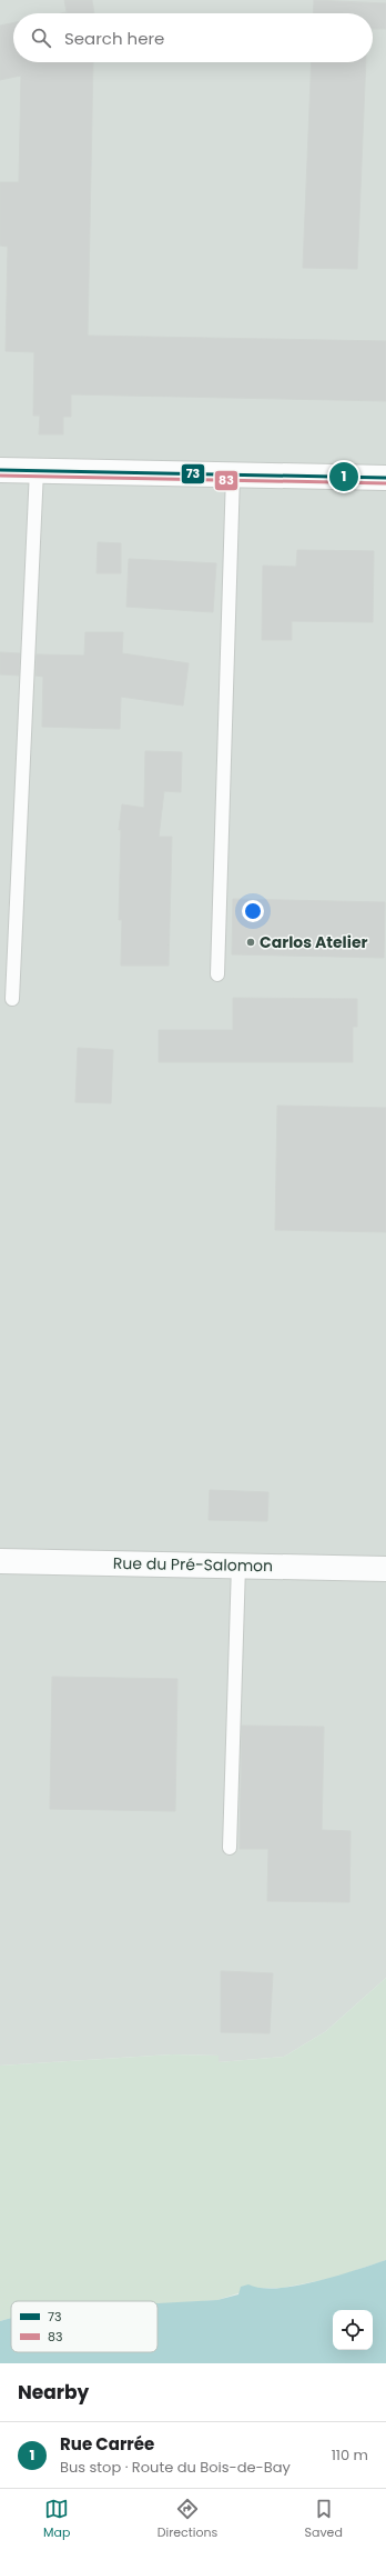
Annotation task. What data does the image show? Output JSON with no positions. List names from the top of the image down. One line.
{"streets":{"main road":["Rue du Pré-Salomon"]},"places":["Carlos Atelier"],"lines":["transit line 73","transit line 83"],"legend":["73","83"],"page":{"search":"Search here","pins":"1","heading":"Nearby","list":[{"mark":"1","name":"Rue Carrée","note":"Bus stop · Route du Bois-de-Bay","value":"110 m"}],"nav":["Map","Directions","Saved"]}}
